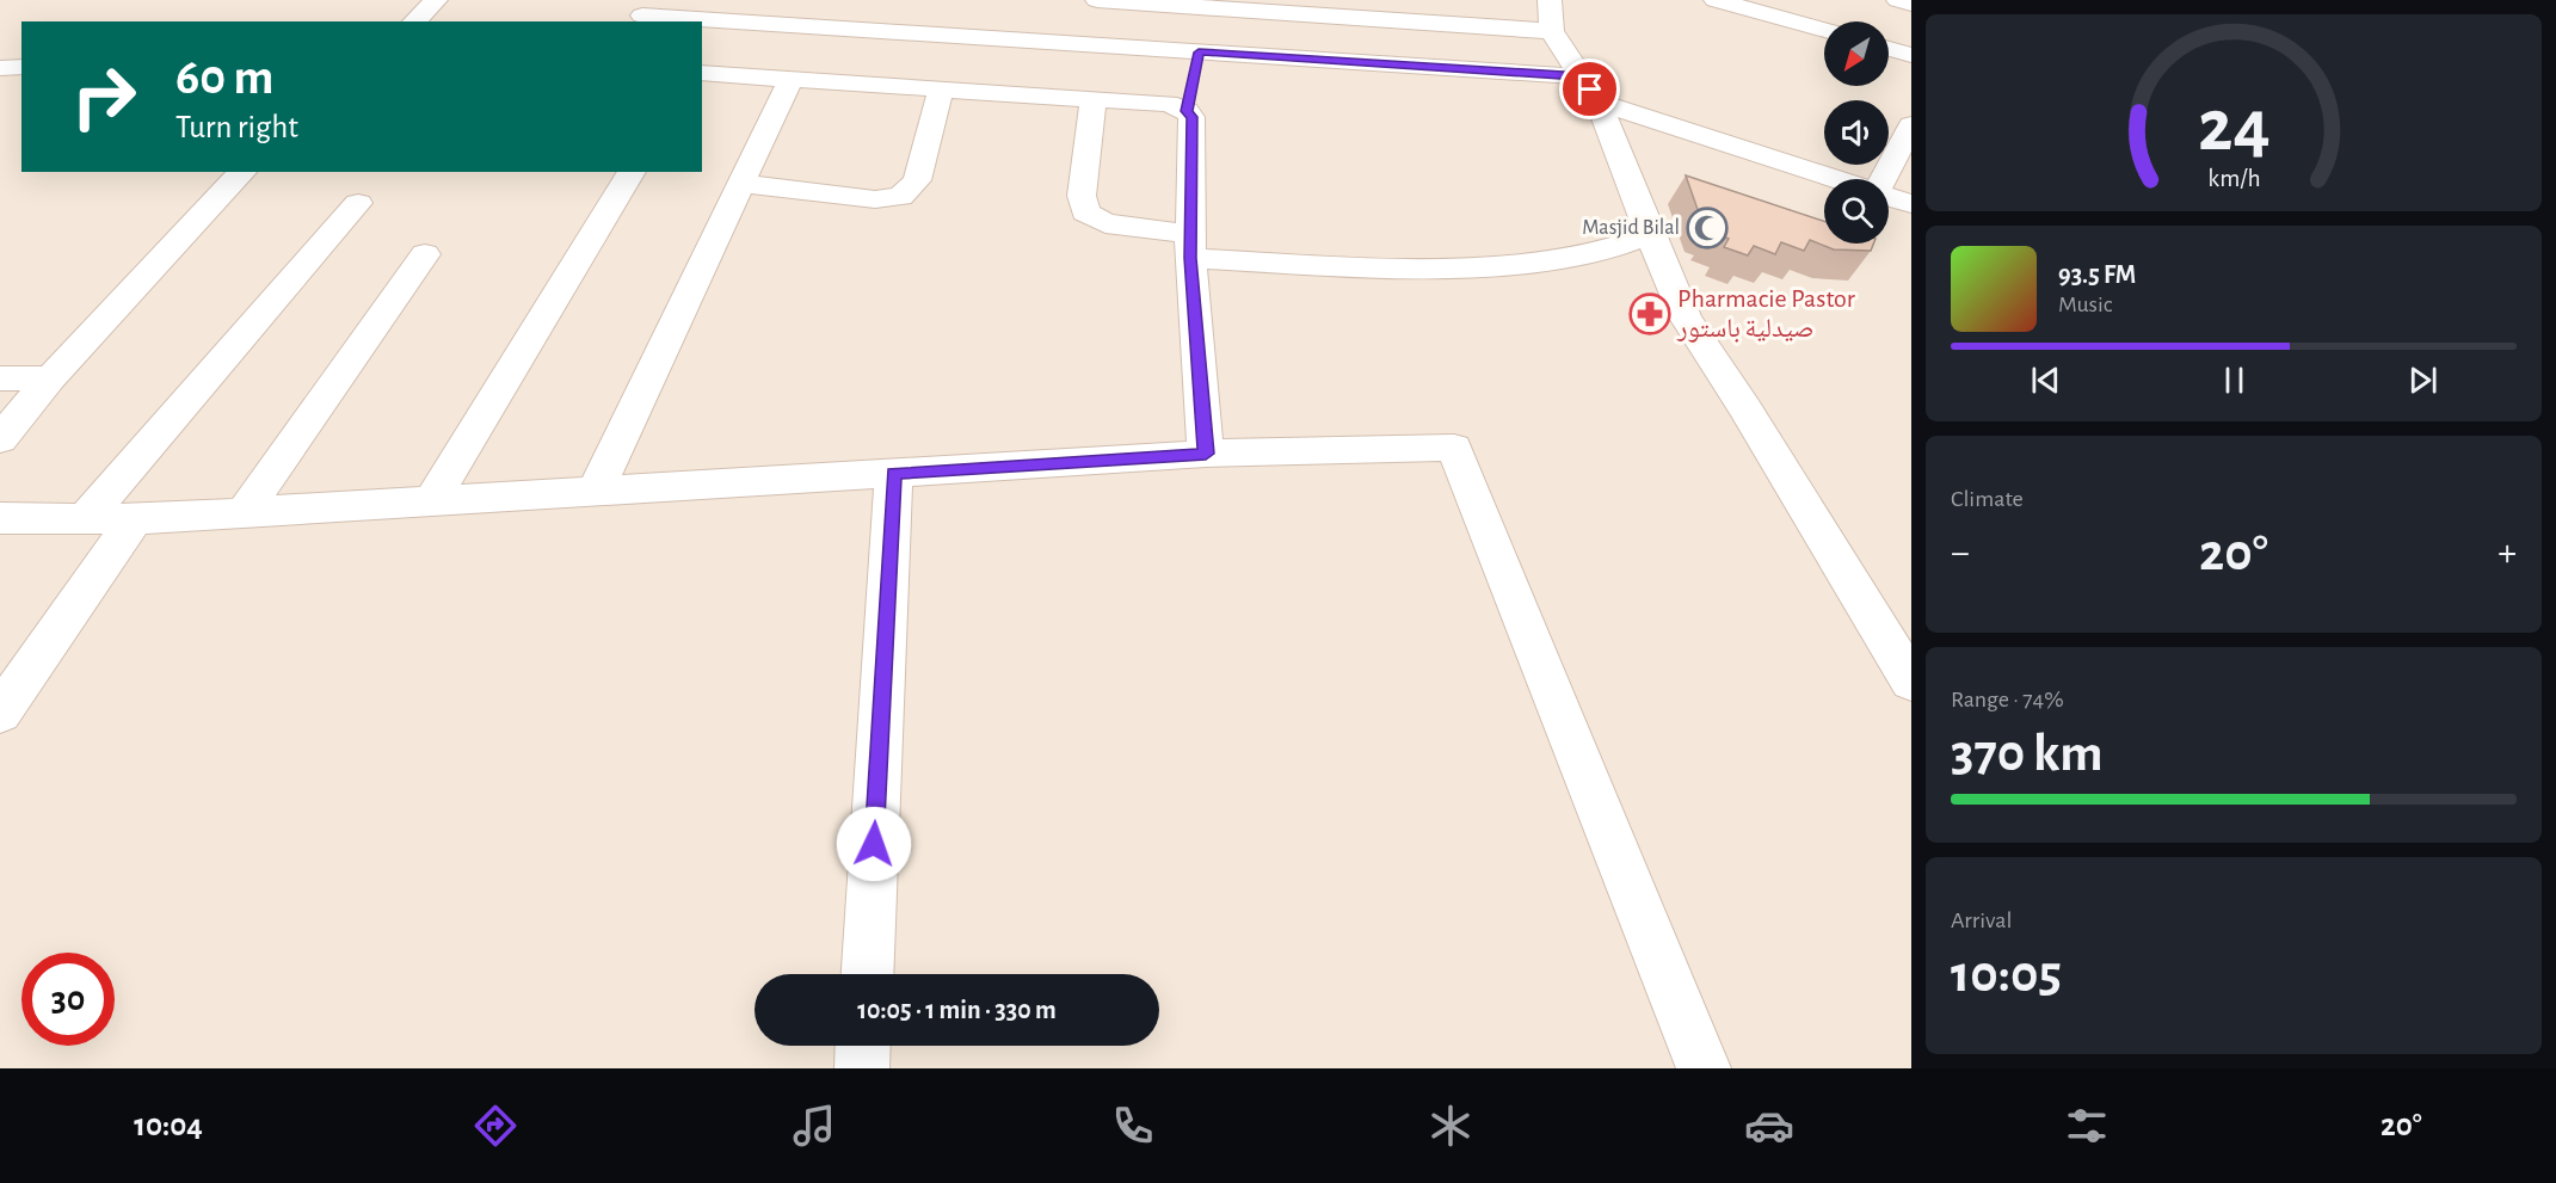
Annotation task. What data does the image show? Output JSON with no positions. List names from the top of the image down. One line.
{"places":{"mosque":["Masjid Bilal"],"pharmacy":["Pharmacie Pastor صيدلية باستور"]},"north":"bottom left","page":{"turn":["60 m","Turn right"],"song":["93.5 FM","Music"],"tile":["Climate",["Range · 74%","370 km"],["Arrival","10:05"]],"heat":["−","20°","+"],"limit":"30","trip":"10:05 · 1 min · 330 m","tabs":["10:04","20°"],"gauge":["24","km/h"]}}
